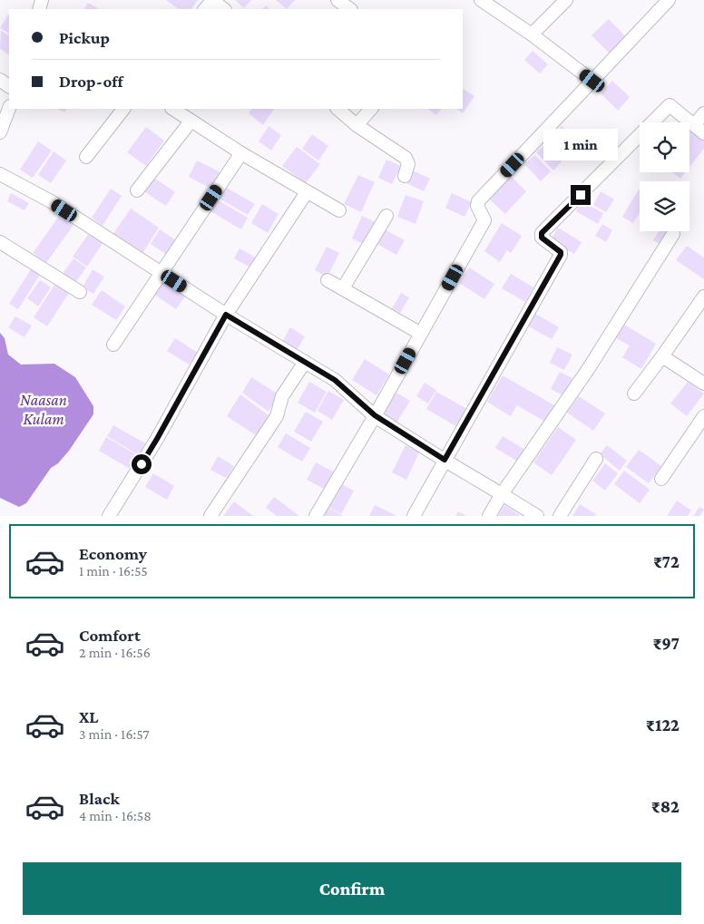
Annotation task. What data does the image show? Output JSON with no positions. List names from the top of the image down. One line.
{"water":["Naasan Kulam"],"page":{"banner":["Pickup","Drop-off"],"bubble":"1 min","list":[{"name":"Economy","note":"1 min · 16:55","value":"₹72"},{"name":"Comfort","note":"2 min · 16:56","value":"₹97"},{"name":"XL","note":"3 min · 16:57","value":"₹122"},{"name":"Black","note":"4 min · 16:58","value":"₹82"}],"buttons":"Confirm"}}
